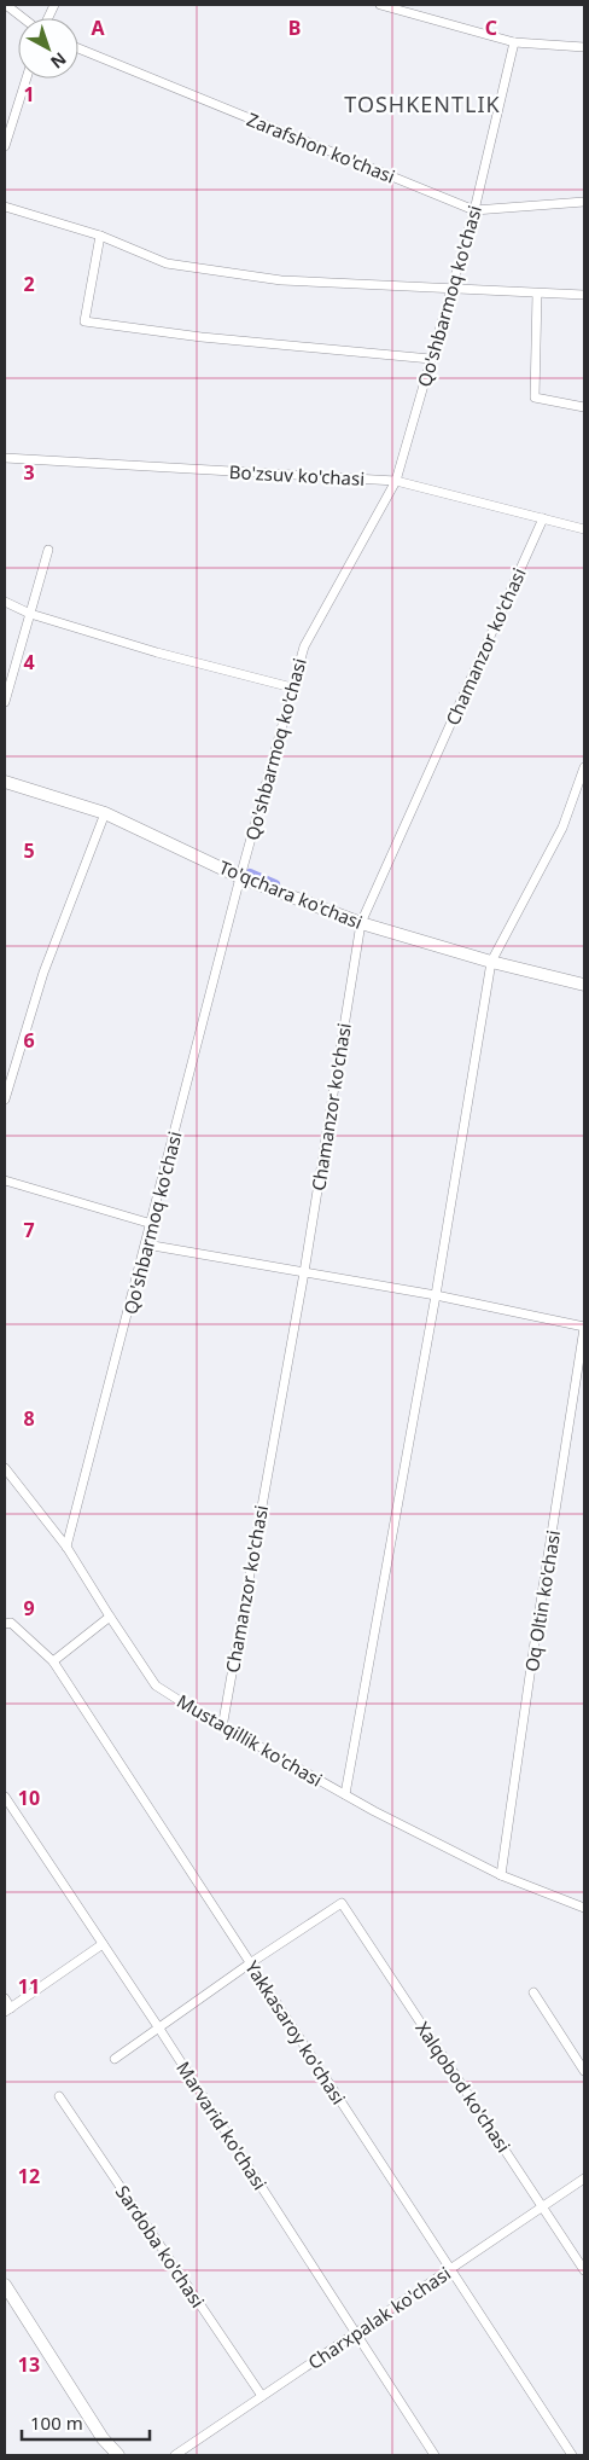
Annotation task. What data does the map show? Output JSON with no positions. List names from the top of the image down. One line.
{"streets":{"street":["Zarafshon ko'chasi","Qo'shbarmoq ko'chasi","Bo'zsuv ko'chasi","Chamanzor ko'chasi","To'qchara ko'chasi","Oq Oltin ko'chasi","Mustaqillik ko'chasi","Yakkasaroy ko'chasi","Xalqobod ko'chasi","Marvarid ko'chasi","Sardoba ko'chasi","Charxpalak ko'chasi"]},"crossings":[["Zarafshon ko'chasi","Qo'shbarmoq ko'chasi"],["Qo'shbarmoq ko'chasi","Bo'zsuv ko'chasi"],["Qo'shbarmoq ko'chasi","To'qchara ko'chasi"],["Qo'shbarmoq ko'chasi","Mustaqillik ko'chasi"],["Bo'zsuv ko'chasi","Chamanzor ko'chasi"],["Chamanzor ko'chasi","To'qchara ko'chasi"],["Chamanzor ko'chasi","Mustaqillik ko'chasi"],["Oq Oltin ko'chasi","Mustaqillik ko'chasi"],["Yakkasaroy ko'chasi","Xalqobod ko'chasi"],["Yakkasaroy ko'chasi","Charxpalak ko'chasi"],["Xalqobod ko'chasi","Charxpalak ko'chasi"],["Marvarid ko'chasi","Charxpalak ko'chasi"],["Sardoba ko'chasi","Charxpalak ko'chasi"]],"districts":["TOSHKENTLIK"],"scale_bar":"100 m","north":"bottom right","grid":{"columns":["A","B","C"],"rows":["1","2","3","4","5","6","7","8","9","10","11","12","13"]}}
